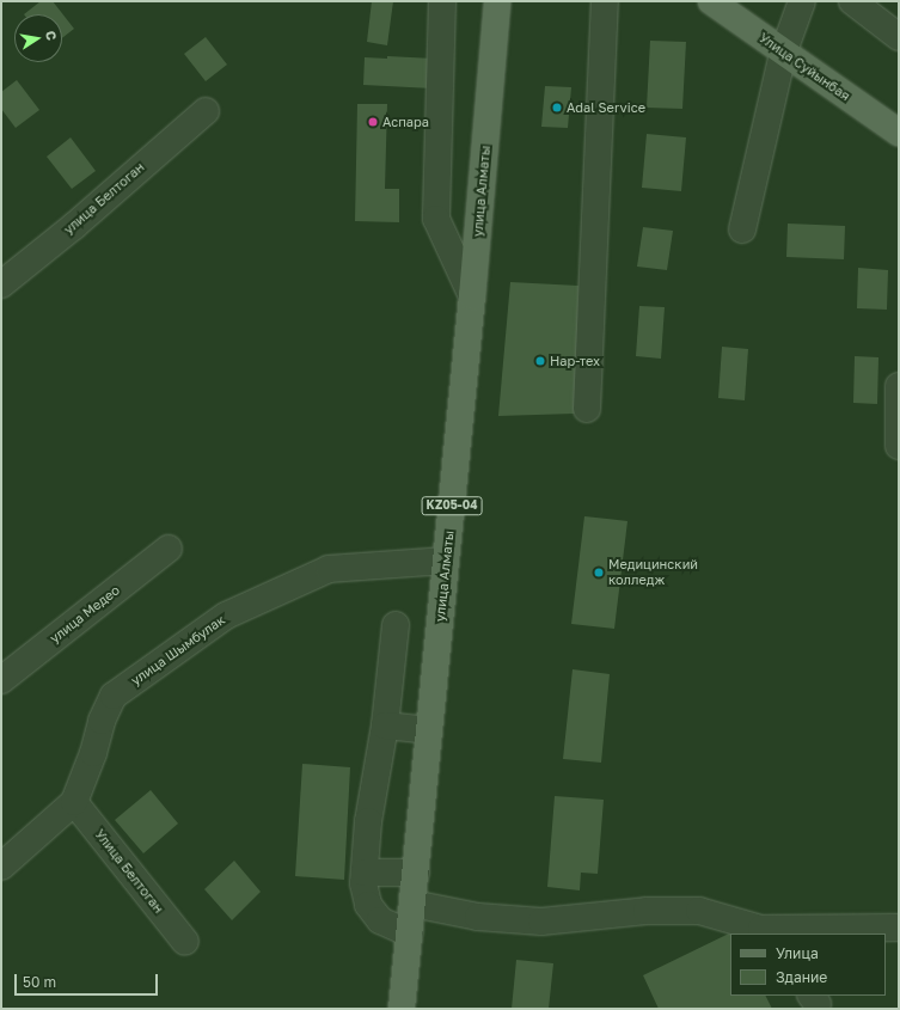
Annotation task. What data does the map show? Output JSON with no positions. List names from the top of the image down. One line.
{"streets":{"main road":["Улица Суйынбая","улица Алматы","KZ05-04"],"street":["улица Белтоган","улица Медео","улица Шымбулак","Улица Белтоган"]},"crossings":[["улица Алматы","улица Шымбулак"],["улица Шымбулак","Улица Белтоган"]],"places":["Adal Service","Аспара","Нар-тех","Медицинский колледж"],"legend":["Улица","Здание"],"scale_bar":"50 m","north":"right"}
